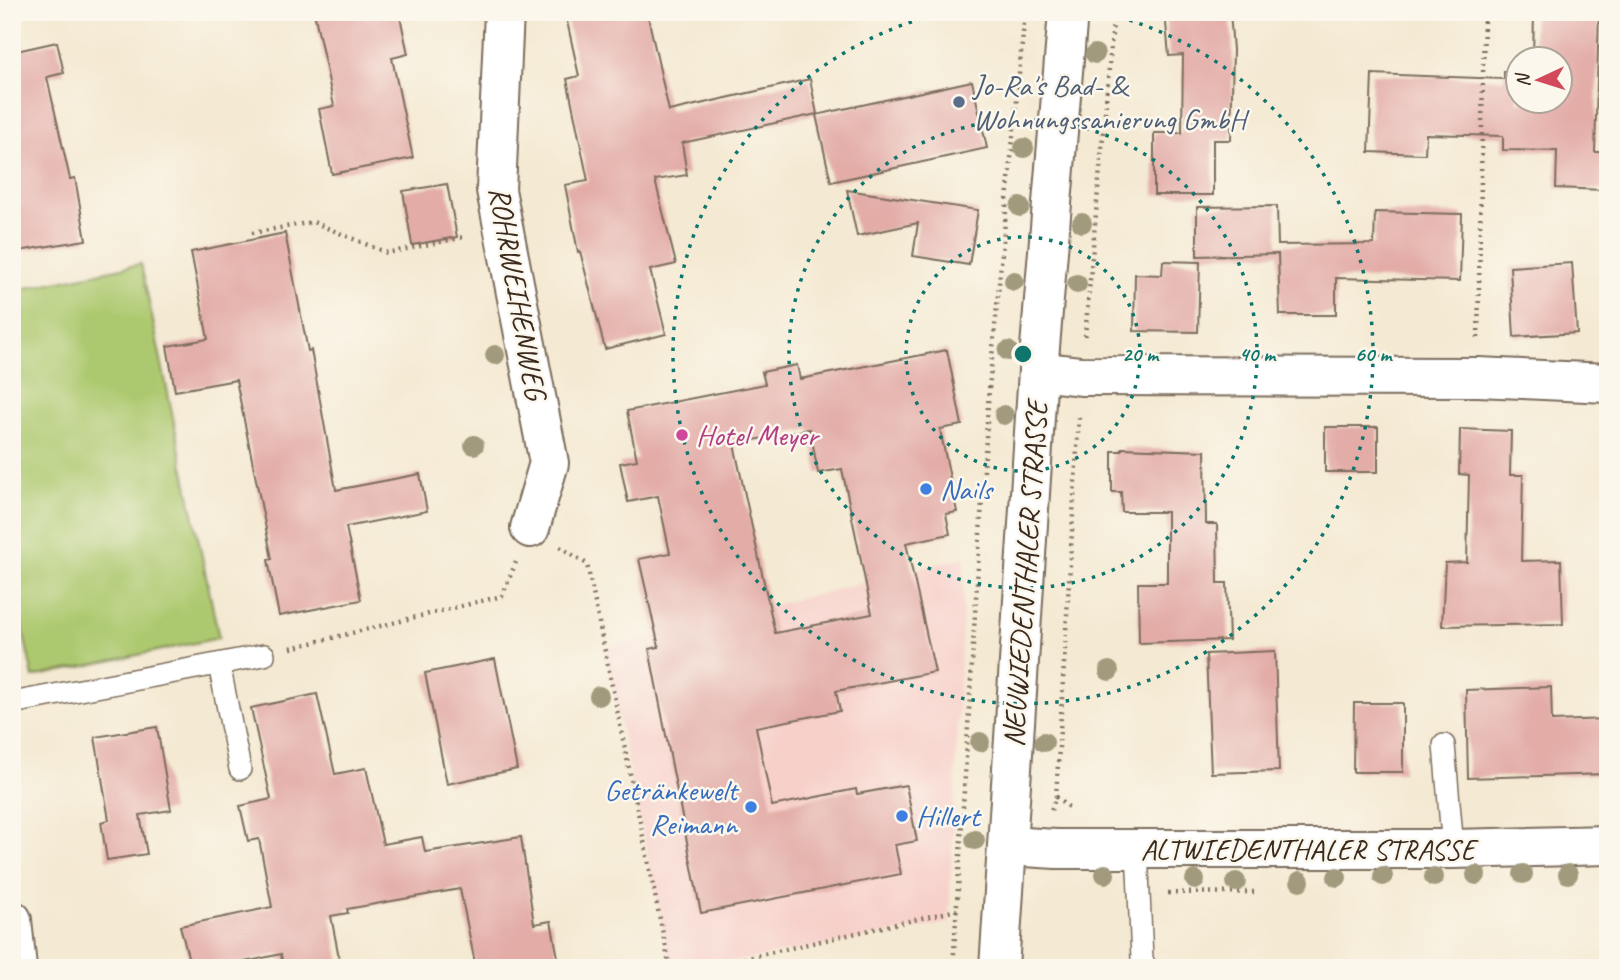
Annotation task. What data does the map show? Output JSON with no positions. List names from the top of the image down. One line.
{"streets":{"street":["ROHRWEIHENWEG","NEUWIEDENTHALER STRASSE","ALTWIEDENTHALER STRASSE"]},"crossings":[["NEUWIEDENTHALER STRASSE","ALTWIEDENTHALER STRASSE"]],"places":["Jo-Ra's Bad- & Wohnungssanierung GmbH","Hotel Meyer","Nails","Getränkewelt Reimann","Hillert"],"north":"left","rings":["20 m","40 m","60 m"]}
